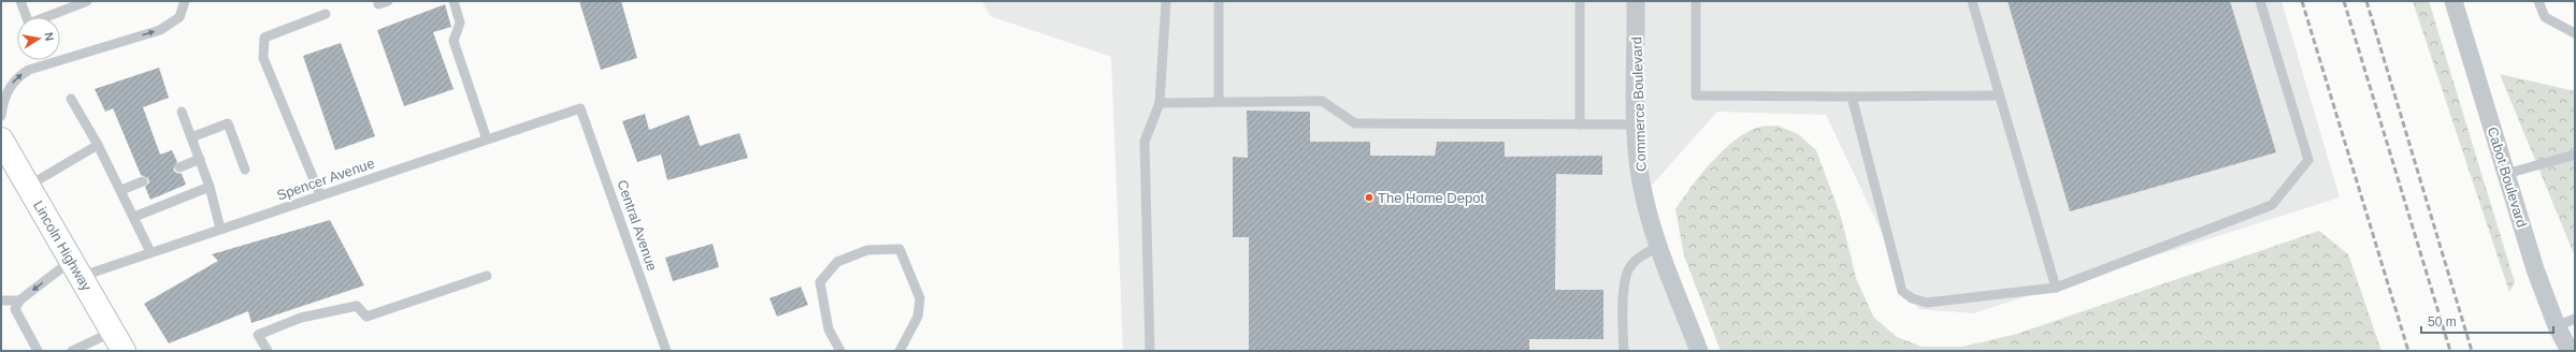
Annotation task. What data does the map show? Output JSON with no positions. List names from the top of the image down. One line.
{"streets":{"main road":["Lincoln Highway"],"street":["Commerce Boulevard","Cabot Boulevard"],"lane":["Spencer Avenue","Central Avenue"]},"crossings":[["Spencer Avenue","Central Avenue"],["Spencer Avenue","Lincoln Highway"]],"places":["The Home Depot"],"scale_bar":"50 m","north":"right"}
